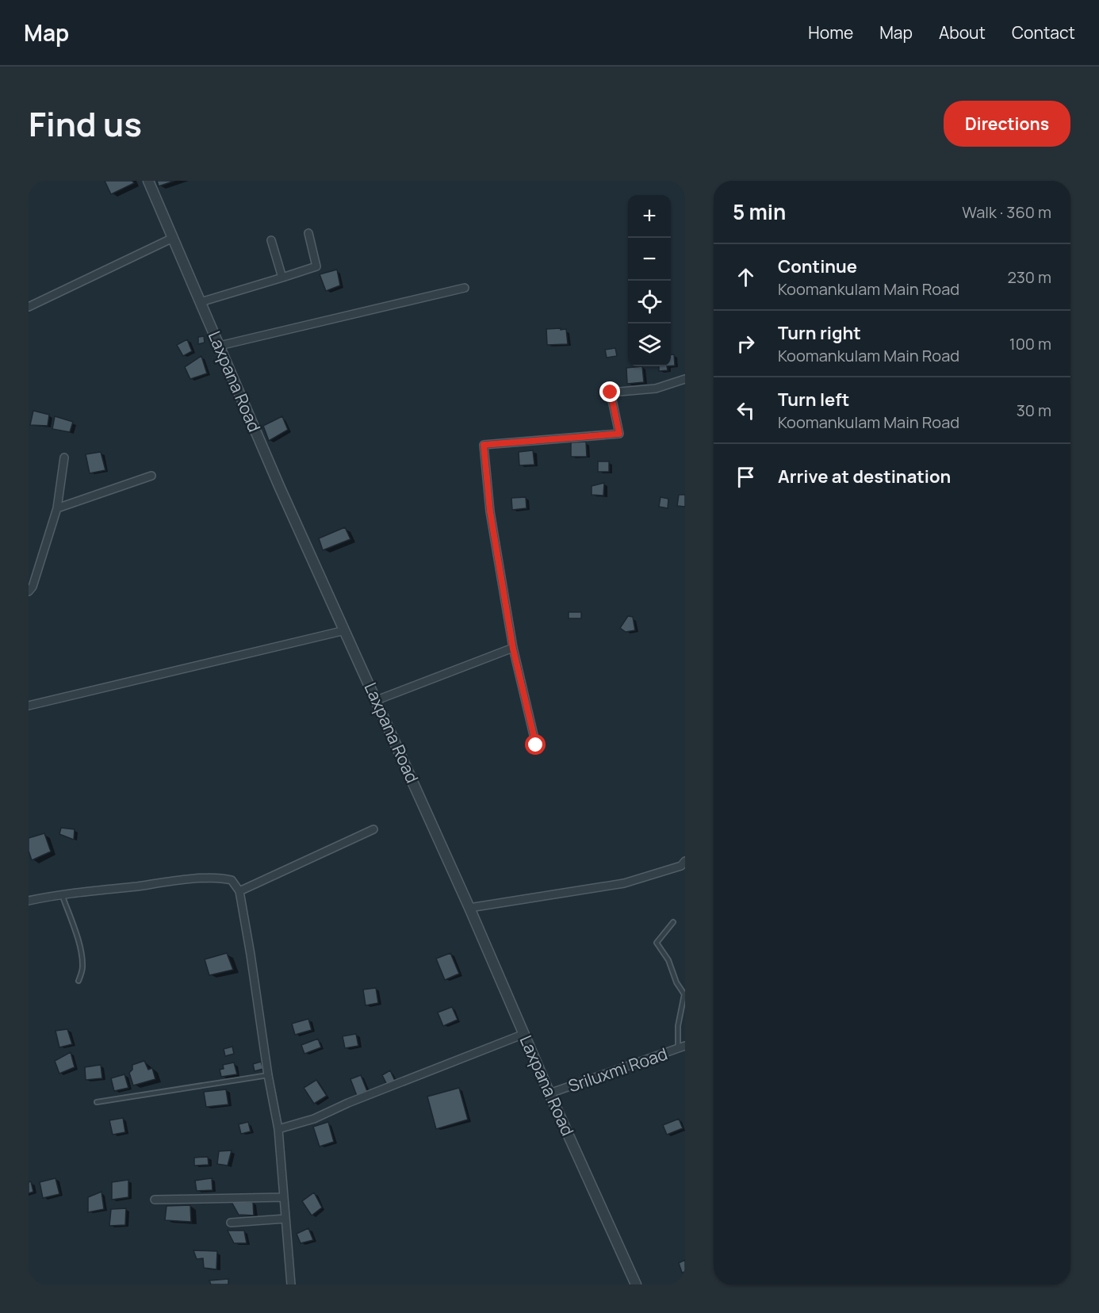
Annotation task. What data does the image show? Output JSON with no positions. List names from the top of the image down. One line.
{"streets":{"street":["Laxpana Road","Sriluxmi Road"]},"crossings":[["Laxpana Road","Sriluxmi Road"]],"page":{"header":"Map","nav":["Home","Map","About","Contact"],"title":"Find us","buttons":"Directions","heading":["5 min","Walk · 360 m"],"map_buttons":["+","−"],"list":[["Continue","Koomankulam Main Road","230 m"],["Turn right","Koomankulam Main Road","100 m"],["Turn left","Koomankulam Main Road","30 m"],"Arrive at destination"]}}
